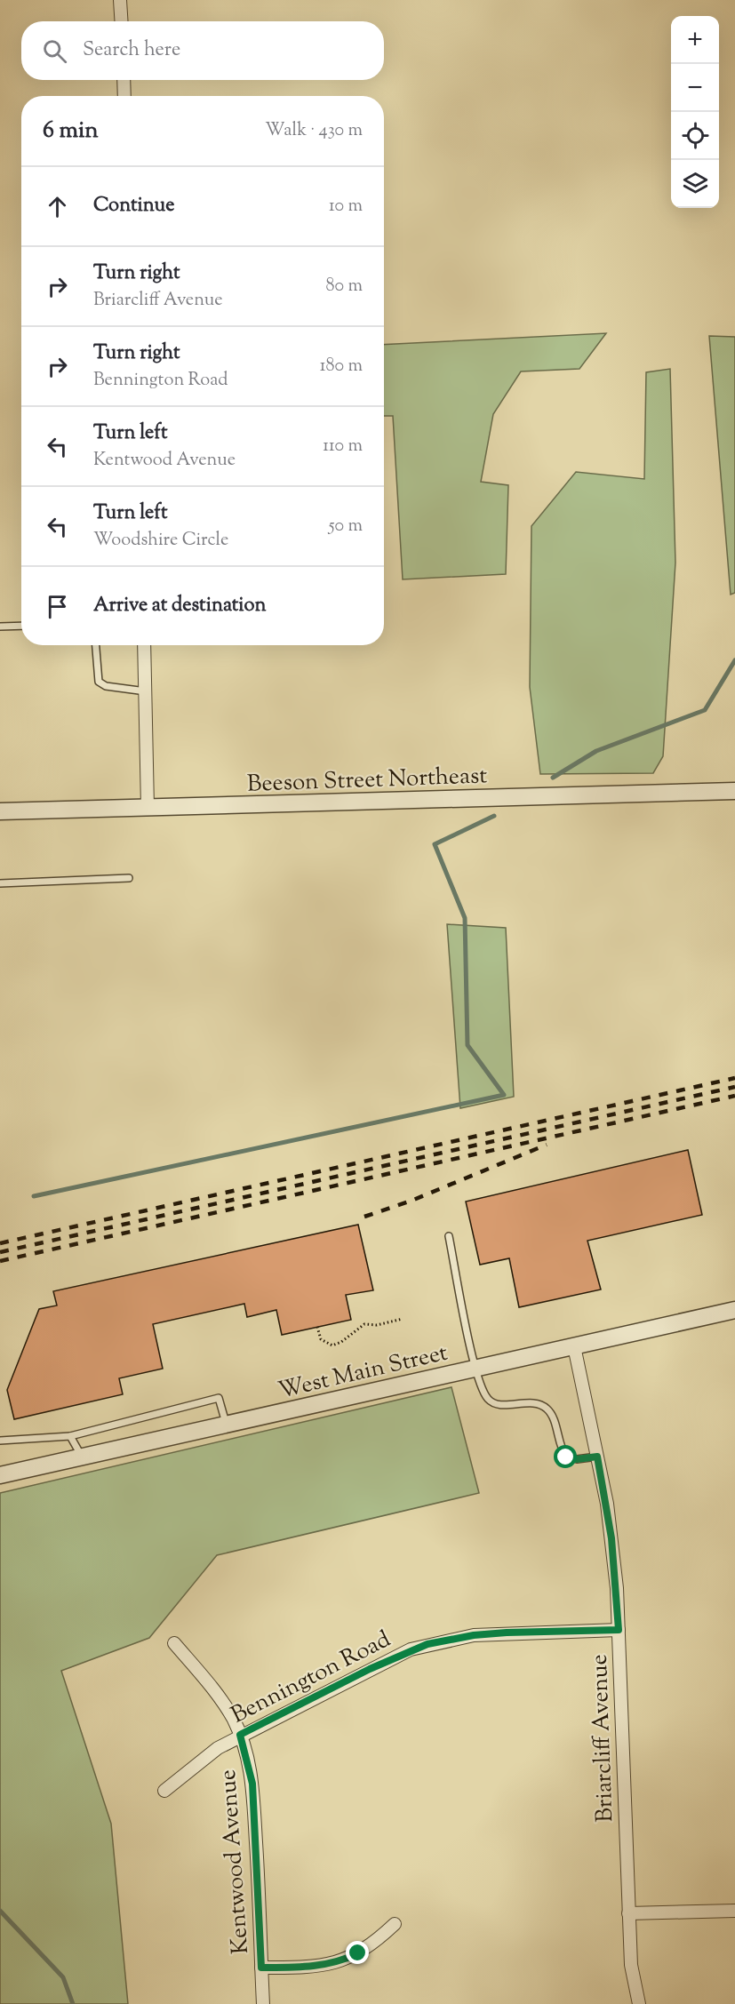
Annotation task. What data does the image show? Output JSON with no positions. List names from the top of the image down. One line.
{"streets":{"street":["Beeson Street Northeast","West Main Street","Bennington Road","Briarcliff Avenue","Kentwood Avenue"]},"crossings":[["West Main Street","Briarcliff Avenue"],["Bennington Road","Briarcliff Avenue"],["Bennington Road","Kentwood Avenue"]],"page":{"map_buttons":["+","−"],"search":"Search here","heading":["6 min","Walk · 430 m"],"list":[["Continue","10 m"],["Turn right","Briarcliff Avenue","80 m"],["Turn right","Bennington Road","180 m"],["Turn left","Kentwood Avenue","110 m"],["Turn left","Woodshire Circle","50 m"],"Arrive at destination"]}}
